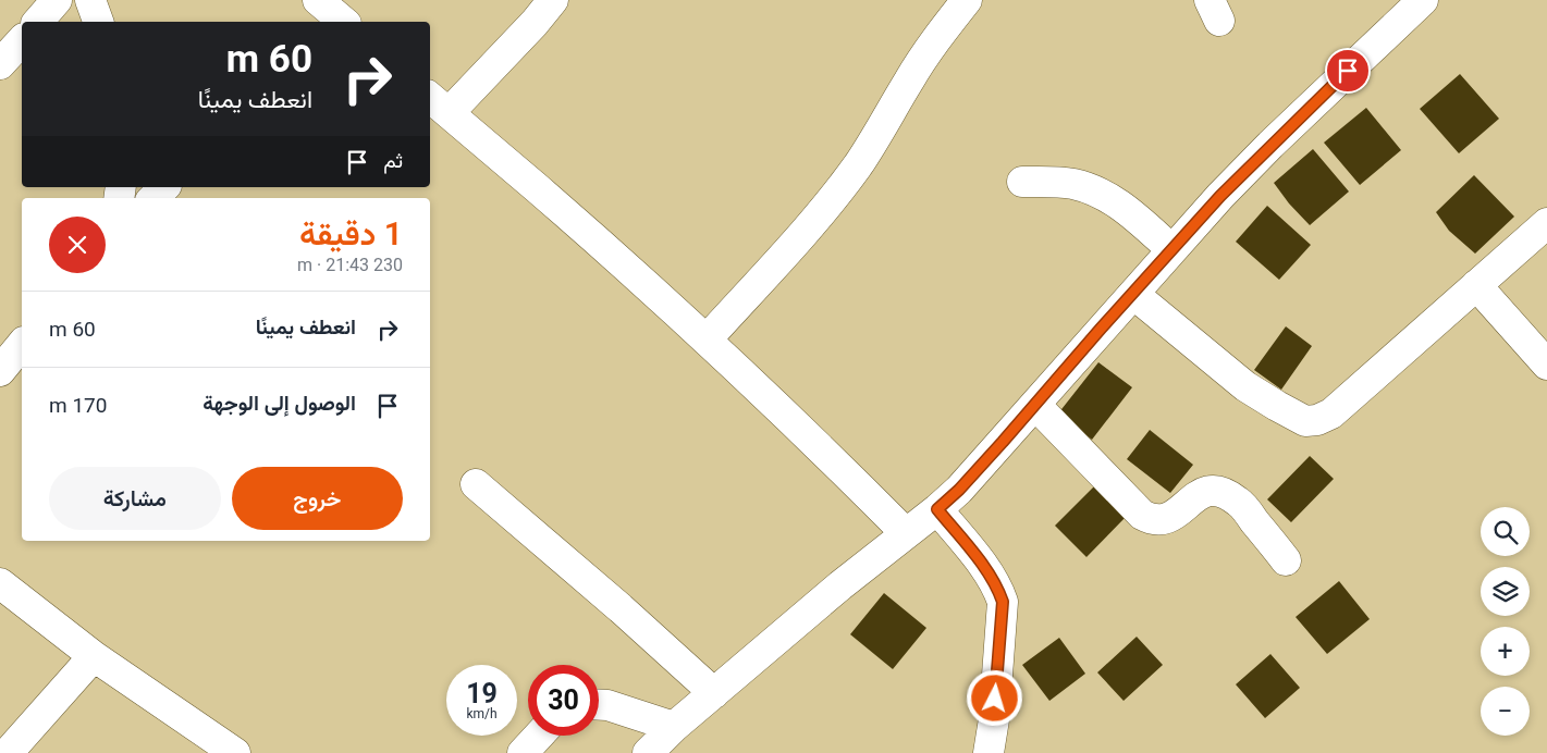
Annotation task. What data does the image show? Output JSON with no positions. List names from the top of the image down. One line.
{"page":{"turn":["60 m","انعطف يمينًا"],"then":"ثم","heading":["1 دقيقة","230 m · 21:43"],"list":[{"name":"انعطف يمينًا","value":"60 m"},{"name":"الوصول إلى الوجهة","value":"170 m"}],"buttons":["خروج","مشاركة"],"map_buttons":["+","−"],"speed":"19 km/h","limit":"30"}}
